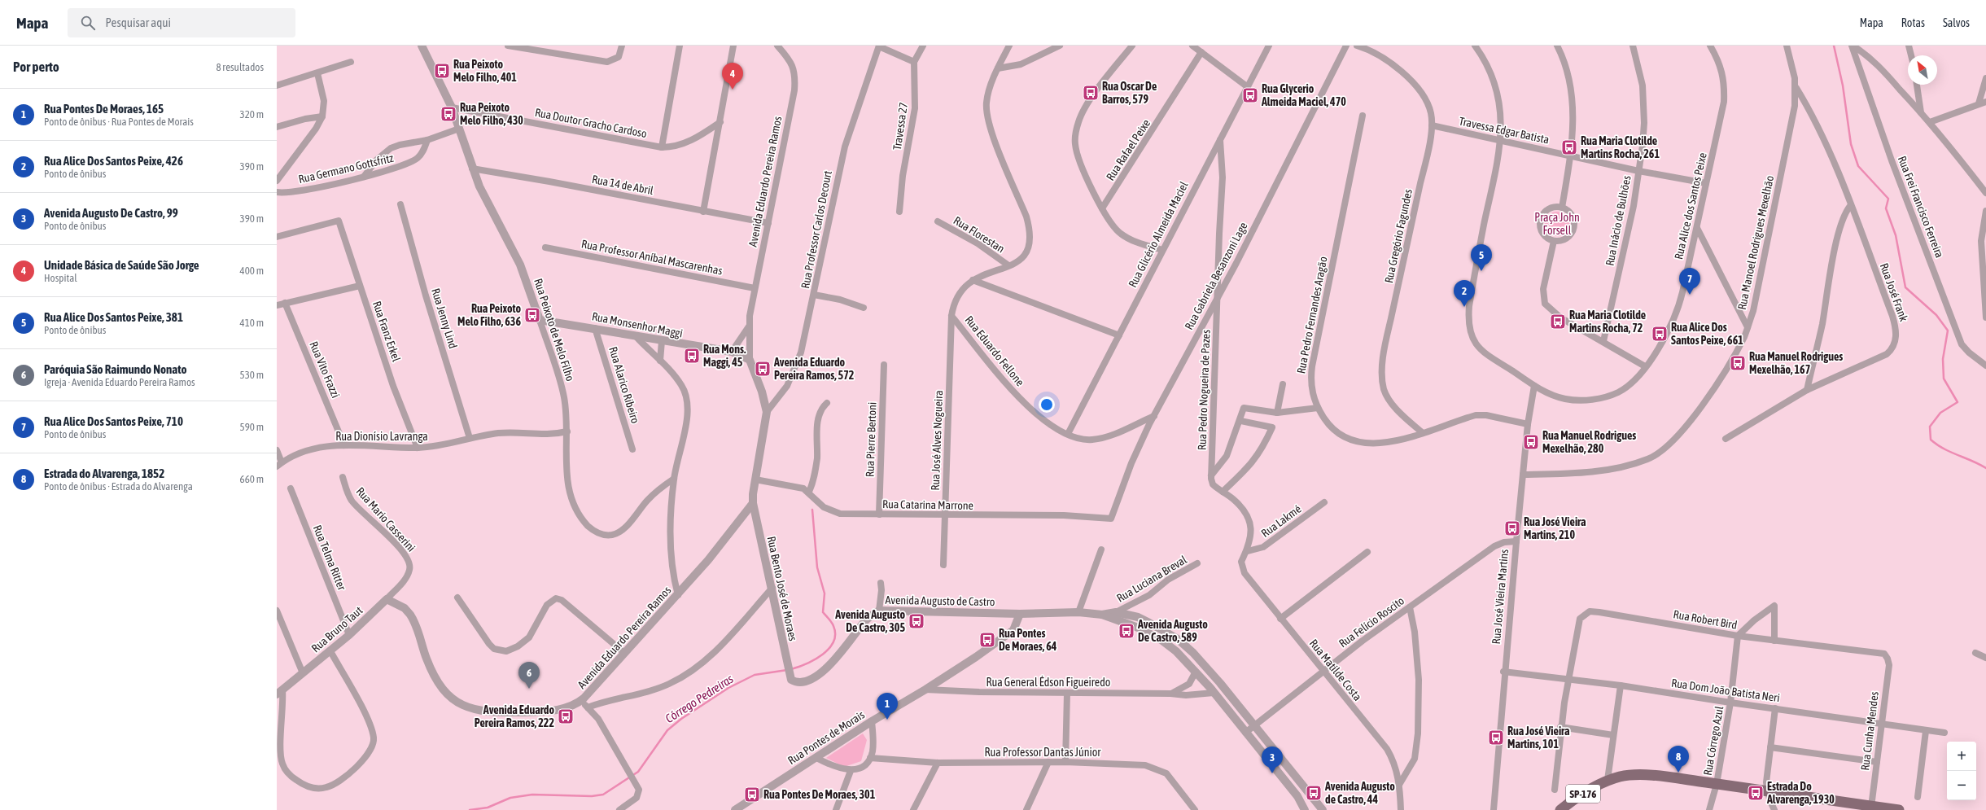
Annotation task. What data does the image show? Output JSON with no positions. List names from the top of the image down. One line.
{"streets":{"main road":["SP-176"],"street":["Rua Doutor Gracho Cardoso","Travessa 27","Travessa Edgar Batista","Rua Rafael Peixe","Rua Germano Gottsfritz","Avenida Eduardo Pereira Ramos","Rua 14 de Abril","Rua Alice dos Santos Peixe","Rua Frei Francisco Ferreira","Rua Inácio de Bulhões","Rua Professor Carlos Decourt","Rua Florestan","Rua Glicério Almeida Maciel","Rua Gregório Fagundes","Rua Manoel Rodrigues Mexelhão","Rua Professor Aníbal Mascarenhas","Rua Gabriela Besanzoni Lage","Rua José Frank","Rua Pedro Fernandes Aragão","Rua Jenny Lind","Rua Monsenhor Maggi","Rua Peixoto de Melo Filho","Rua Franz Erkel","Rua Eduardo Fellone","Rua Vito Frazzi","Rua Alarico Ribeiro","Rua Pedro Nogueira de Pazes","Rua Dionísio Lavranga","Rua Pierre Bertoni","Rua José Alves Nogueira","Rua Catarina Marrone","Rua Mario Casserini","Rua Lakmé","Rua Telma Ritter","Rua Luciana Breval","Rua Bento José de Moraes","Rua José Vieira Martins","Avenida Augusto de Castro","Rua Robert Bird","Rua Felício Roscito","Rua Bruno Taut","Rua Matilde Costa","Rua General Édson Figueiredo","Rua Dom João Batista Neri","Rua Cunha Mendes","Rua Pontes de Morais","Rua Córrego Azul","Rua Professor Dantas Júnior"]},"crossings":[["Rua Doutor Gracho Cardoso","Rua Peixoto de Melo Filho"],["Travessa Edgar Batista","Rua Alice dos Santos Peixe"],["Travessa Edgar Batista","Rua Inácio de Bulhões"],["Travessa Edgar Batista","Rua Gregório Fagundes"],["Avenida Eduardo Pereira Ramos","Rua 14 de Abril"],["Avenida Eduardo Pereira Ramos","Rua Professor Carlos Decourt"],["Avenida Eduardo Pereira Ramos","Rua Professor Aníbal Mascarenhas"],["Avenida Eduardo Pereira Ramos","Rua Monsenhor Maggi"],["Avenida Eduardo Pereira Ramos","Rua Catarina Marrone"],["Avenida Eduardo Pereira Ramos","Rua Bento José de Moraes"],["Avenida Eduardo Pereira Ramos","Rua Bruno Taut"],["Rua 14 de Abril","Rua Peixoto de Melo Filho"],["Rua Alice dos Santos Peixe","Rua José Vieira Martins"],["Rua Florestan","Rua Eduardo Fellone"],["Rua Glicério Almeida Maciel","Rua Eduardo Fellone"],["Rua Glicério Almeida Maciel","Rua Pedro Nogueira de Pazes"],["Rua Gregório Fagundes","Rua Pedro Fernandes Aragão"],["Rua Manoel Rodrigues Mexelhão","Rua José Frank"],["Rua Manoel Rodrigues Mexelhão","Rua José Vieira Martins"],["Rua Gabriela Besanzoni Lage","Rua Eduardo Fellone"],["Rua Gabriela Besanzoni Lage","Rua Pedro Nogueira de Pazes"],["Rua Gabriela Besanzoni Lage","Rua Catarina Marrone"],["Rua Pedro Fernandes Aragão","Rua José Vieira Martins"],["Rua Jenny Lind","Rua Dionísio Lavranga"],["Rua Monsenhor Maggi","Rua Peixoto de Melo Filho"],["Rua Monsenhor Maggi","Rua Alarico Ribeiro"],["Rua Peixoto de Melo Filho","Rua Dionísio Lavranga"],["Rua Franz Erkel","Rua Dionísio Lavranga"],["Rua Eduardo Fellone","Rua José Alves Nogueira"],["Rua Vito Frazzi","Rua Dionísio Lavranga"],["Rua Pedro Nogueira de Pazes","Rua Matilde Costa"],["Rua Pierre Bertoni","Rua Catarina Marrone"],["Rua José Alves Nogueira","Rua Catarina Marrone"],["Rua Mario Casserini","Rua Bruno Taut"],["Rua Lakmé","Rua Matilde Costa"],["Rua Telma Ritter","Rua Bruno Taut"],["Rua Luciana Breval","Avenida Augusto de Castro"],["Rua Bento José de Moraes","Avenida Augusto de Castro"],["Rua José Vieira Martins","Rua Felício Roscito"],["Rua José Vieira Martins","Rua Dom João Batista Neri"],["Avenida Augusto de Castro","Rua Felício Roscito"],["Avenida Augusto de Castro","Rua General Édson Figueiredo"],["Avenida Augusto de Castro","Rua Pontes de Morais"],["Rua Robert Bird","Rua Dom João Batista Neri"],["Rua Robert Bird","Rua Cunha Mendes"],["Rua Robert Bird","Rua Córrego Azul"],["Rua Felício Roscito","Rua Matilde Costa"],["Rua General Édson Figueiredo","Rua Pontes de Morais"],["Rua Dom João Batista Neri","Rua Cunha Mendes"],["Rua Dom João Batista Neri","Rua Córrego Azul"],["Rua Cunha Mendes","SP-176"],["Rua Córrego Azul","SP-176"]],"water":["Córrego Pedreiras"],"parks":["Praça John Forsell"],"places":{"bus stop":["Rua Peixoto Melo Filho, 401","Rua Oscar De Barros, 579","Rua Glycerio Almeida Maciel, 470","Rua Peixoto Melo Filho, 430","Rua Maria Clotilde Martins Rocha, 261","Rua Peixoto Melo Filho, 636","Rua Maria Clotilde Martins Rocha, 72","Rua Alice Dos Santos Peixe, 661","Rua Mons. Maggi, 45","Rua Manuel Rodrigues Mexelhão, 167","Avenida Eduardo Pereira Ramos, 572","Rua Manuel Rodrigues Mexelhão, 280","Rua José Vieira Martins, 210","Avenida Augusto De Castro, 305","Avenida Augusto De Castro, 589","Rua Pontes De Moraes, 64","Avenida Eduardo Pereira Ramos, 222","Rua José Vieira Martins, 101","Avenida Augusto de Castro, 44","Estrada Do Alvarenga, 1930","Rua Pontes De Moraes, 301"]},"north":"top left","page":{"header":"Mapa","search":"Pesquisar aqui","nav":["Mapa","Rotas","Salvos"],"heading":["Por perto","8 resultados"],"pins":["4","5","7","2","6","1","8","3"],"list":[{"mark":"1","name":"Rua Pontes De Moraes, 165","note":"Ponto de ônibus · Rua Pontes de Morais","value":"320 m"},{"mark":"2","name":"Rua Alice Dos Santos Peixe, 426","note":"Ponto de ônibus","value":"390 m"},{"mark":"3","name":"Avenida Augusto De Castro, 99","note":"Ponto de ônibus","value":"390 m"},{"mark":"4","name":"Unidade Básica de Saúde São Jorge","note":"Hospital","value":"400 m"},{"mark":"5","name":"Rua Alice Dos Santos Peixe, 381","note":"Ponto de ônibus","value":"410 m"},{"mark":"6","name":"Paróquia São Raimundo Nonato","note":"Igreja · Avenida Eduardo Pereira Ramos","value":"530 m"},{"mark":"7","name":"Rua Alice Dos Santos Peixe, 710","note":"Ponto de ônibus","value":"590 m"},{"mark":"8","name":"Estrada do Alvarenga, 1852","note":"Ponto de ônibus · Estrada do Alvarenga","value":"660 m"}],"map_buttons":["+","−"]}}
